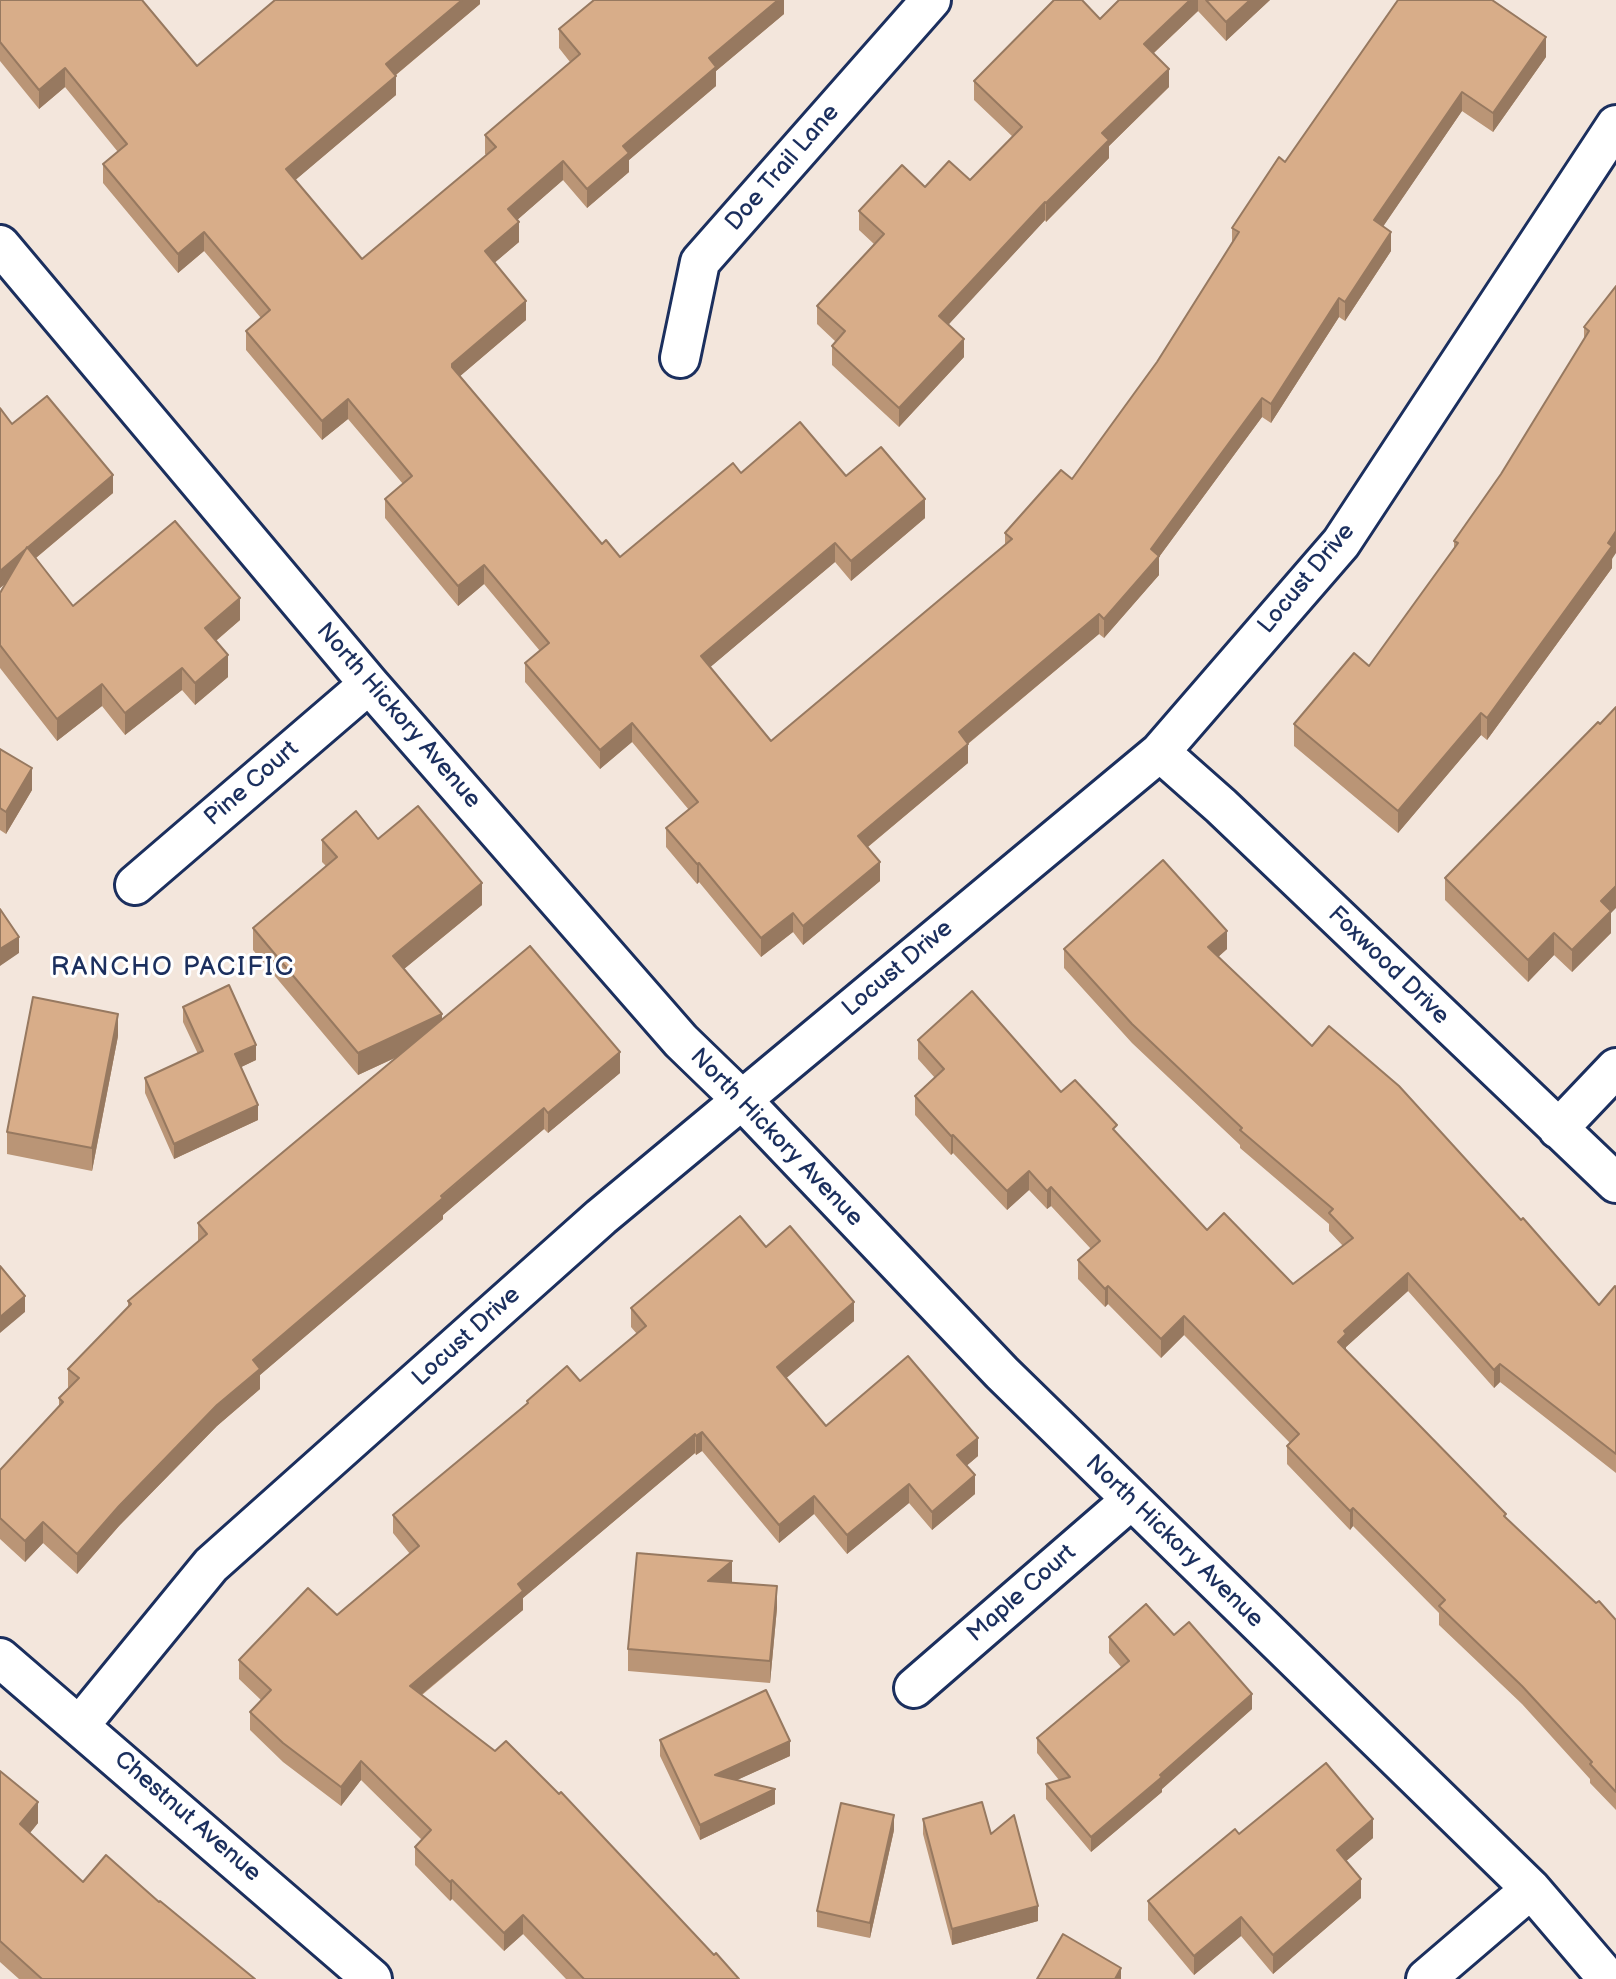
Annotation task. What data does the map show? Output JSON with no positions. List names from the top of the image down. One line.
{"streets":{"street":["Doe Trail Lane","Locust Drive","North Hickory Avenue","Pine Court","Foxwood Drive","Maple Court","Chestnut Avenue"]},"crossings":[["Locust Drive","North Hickory Avenue"],["Locust Drive","Foxwood Drive"],["Locust Drive","Chestnut Avenue"],["North Hickory Avenue","Pine Court"],["North Hickory Avenue","Maple Court"]],"districts":["RANCHO PACIFIC"]}
